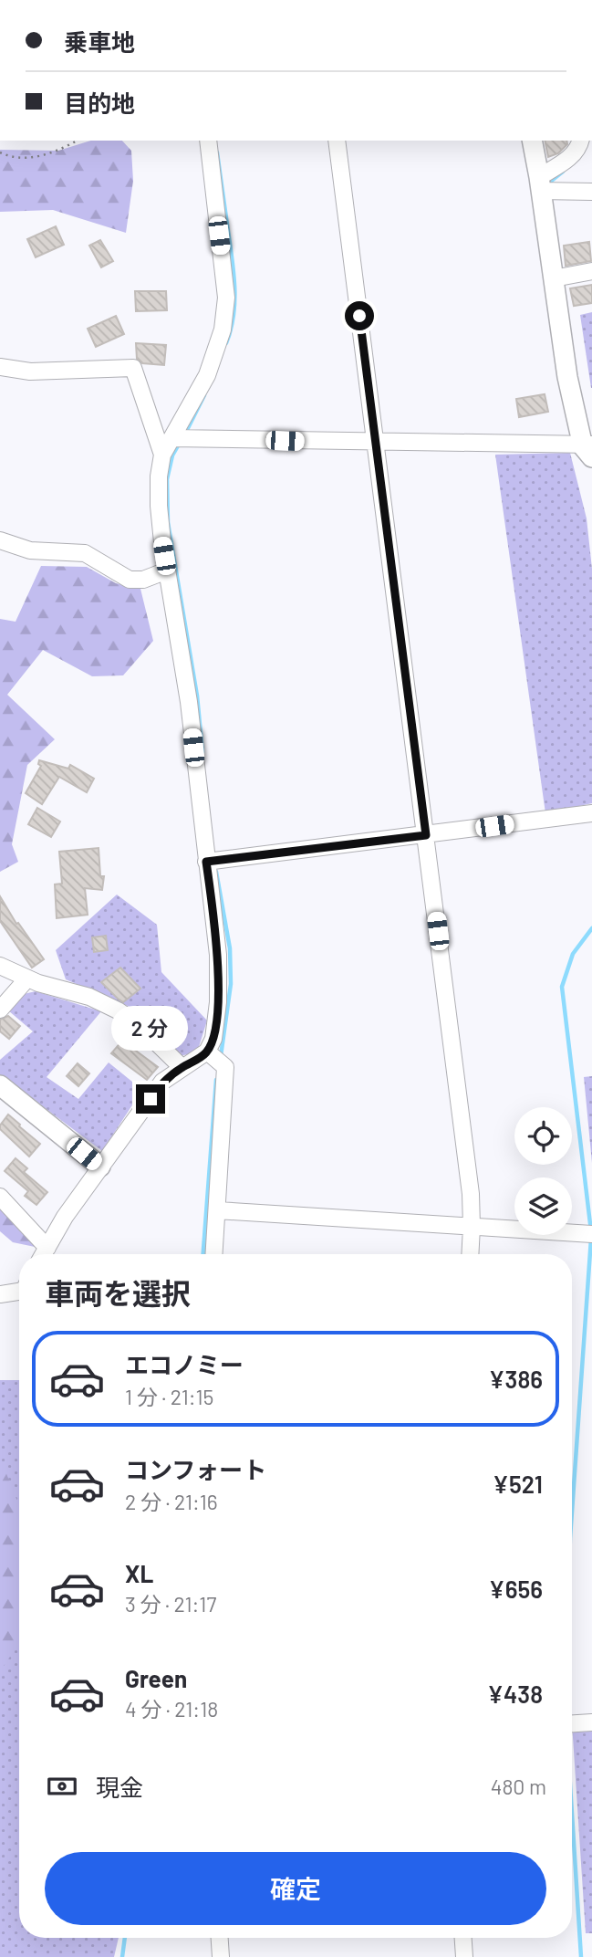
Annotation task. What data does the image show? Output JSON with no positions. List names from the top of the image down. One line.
{"page":{"banner":["乗車地","目的地"],"bubble":"2 分","heading":"車両を選択","list":[{"name":"エコノミー","note":"1 分 · 21:15","value":"¥386"},{"name":"コンフォート","note":"2 分 · 21:16","value":"¥521"},{"name":"XL","note":"3 分 · 21:17","value":"¥656"},{"name":"Green","note":"4 分 · 21:18","value":"¥438"}],"pay":["現金","480 m"],"buttons":"確定"}}
